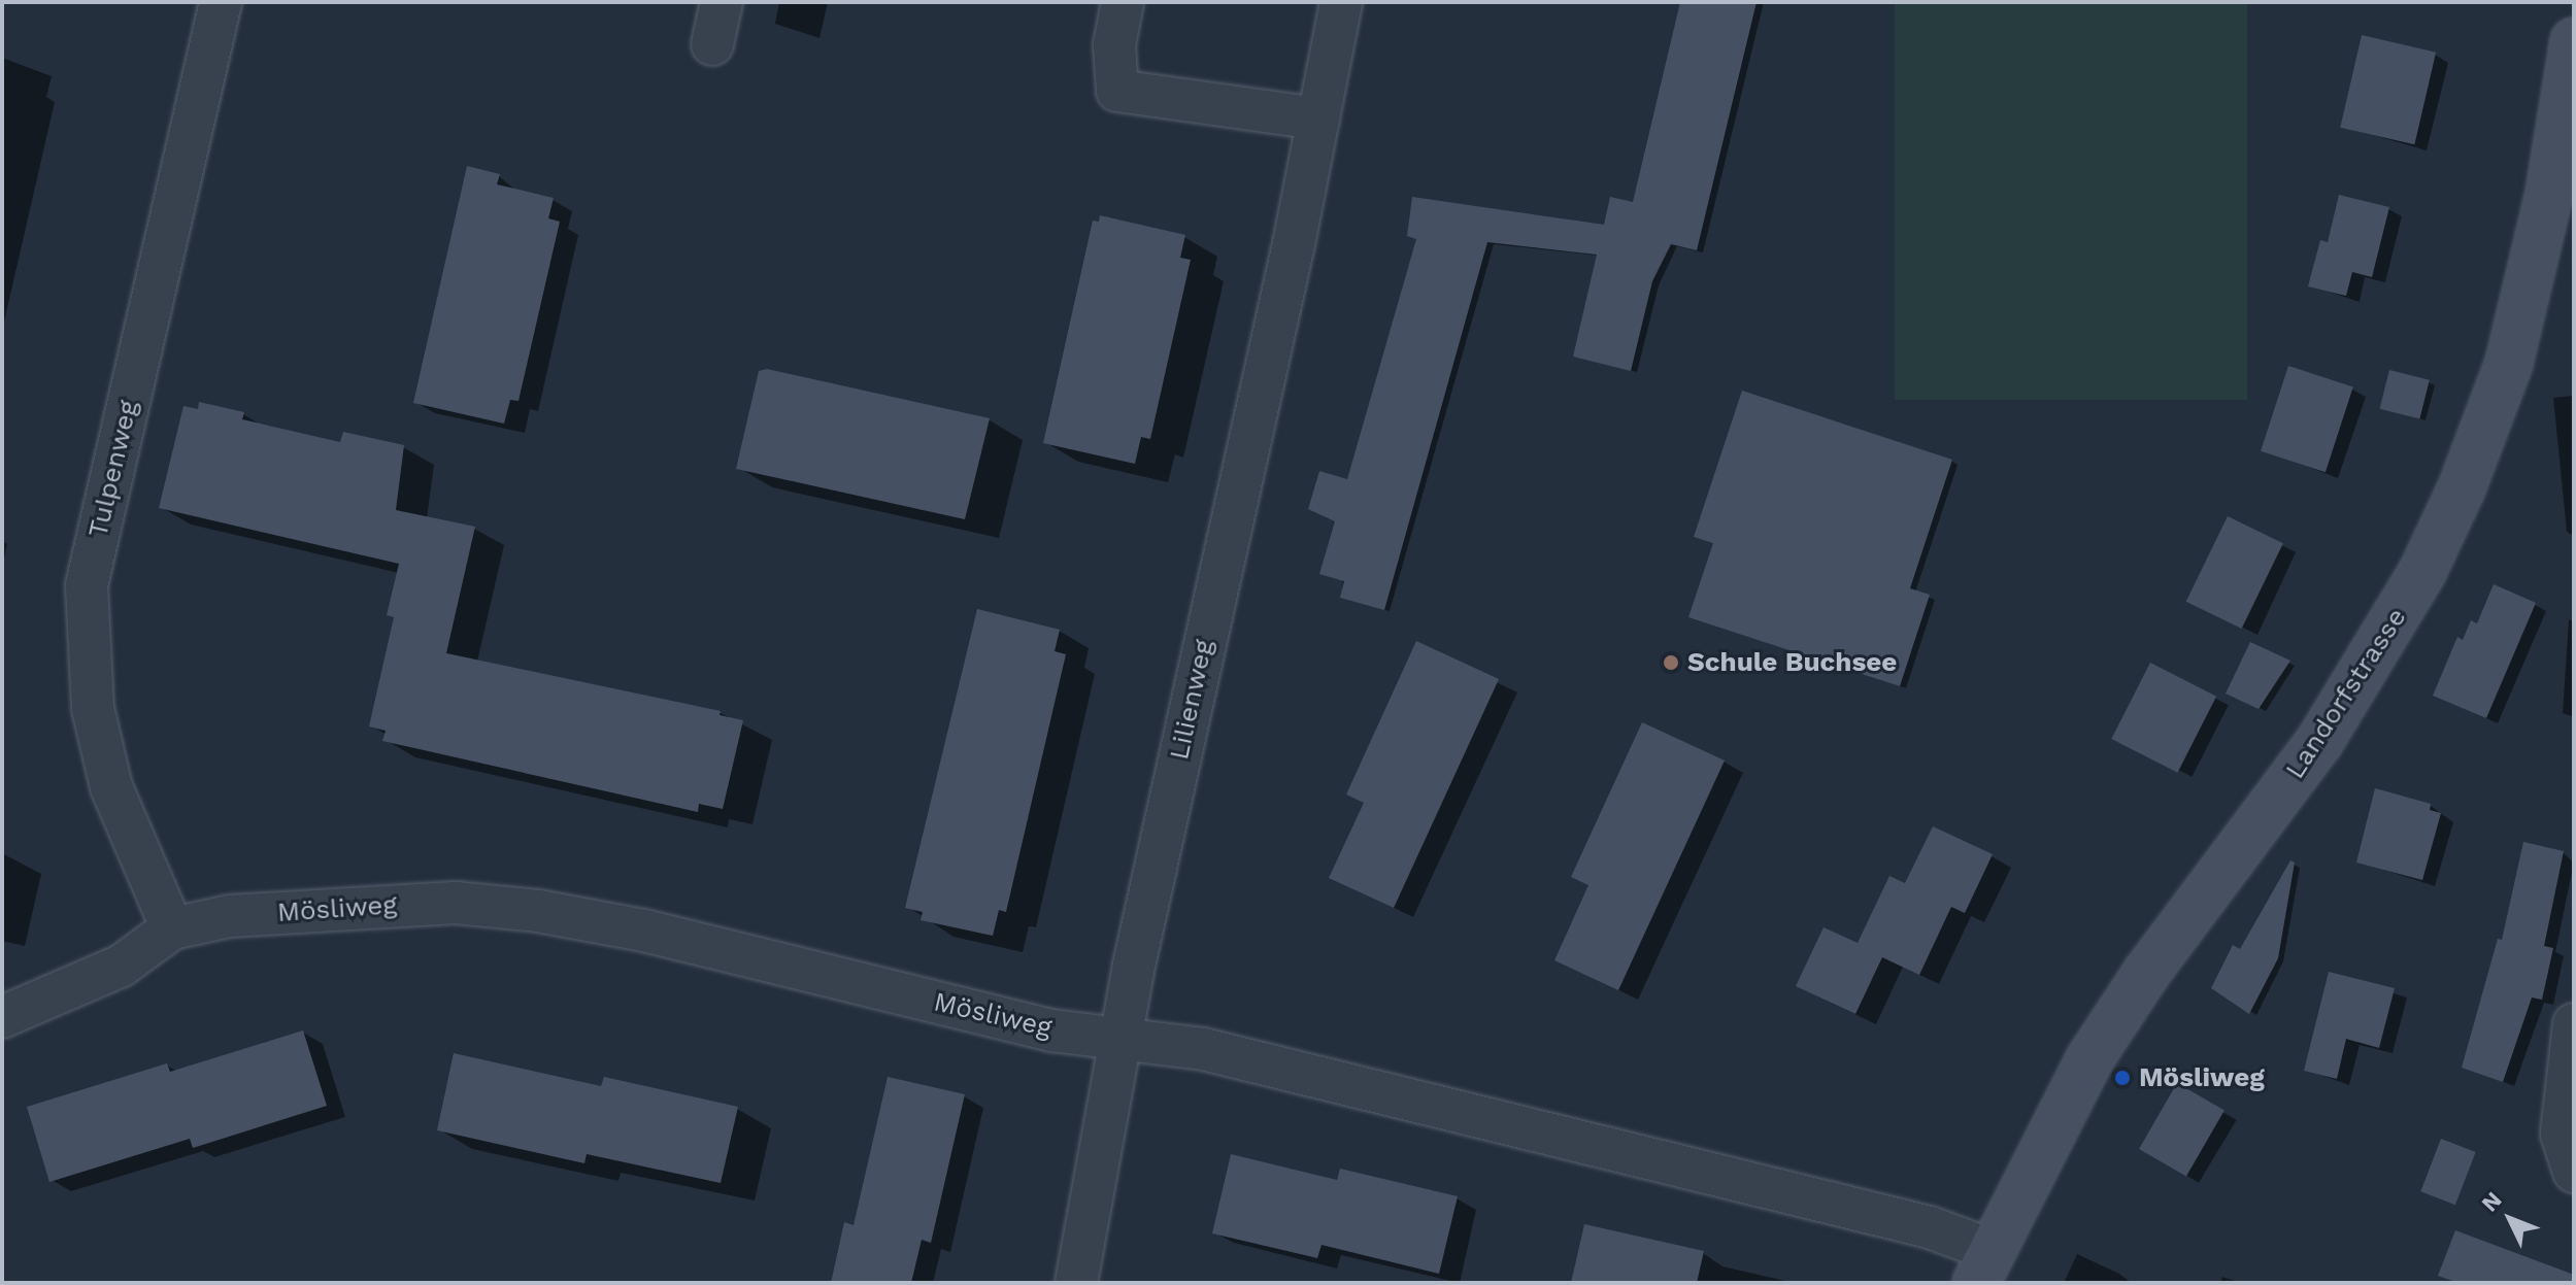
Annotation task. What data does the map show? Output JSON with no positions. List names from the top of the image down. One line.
{"streets":{"street":["Tulpenweg","Landorfstrasse","Lilienweg","Mösliweg"]},"crossings":[["Tulpenweg","Mösliweg"],["Landorfstrasse","Mösliweg"],["Lilienweg","Mösliweg"]],"places":["Schule Buchsee","Mösliweg"],"north":"top left"}
